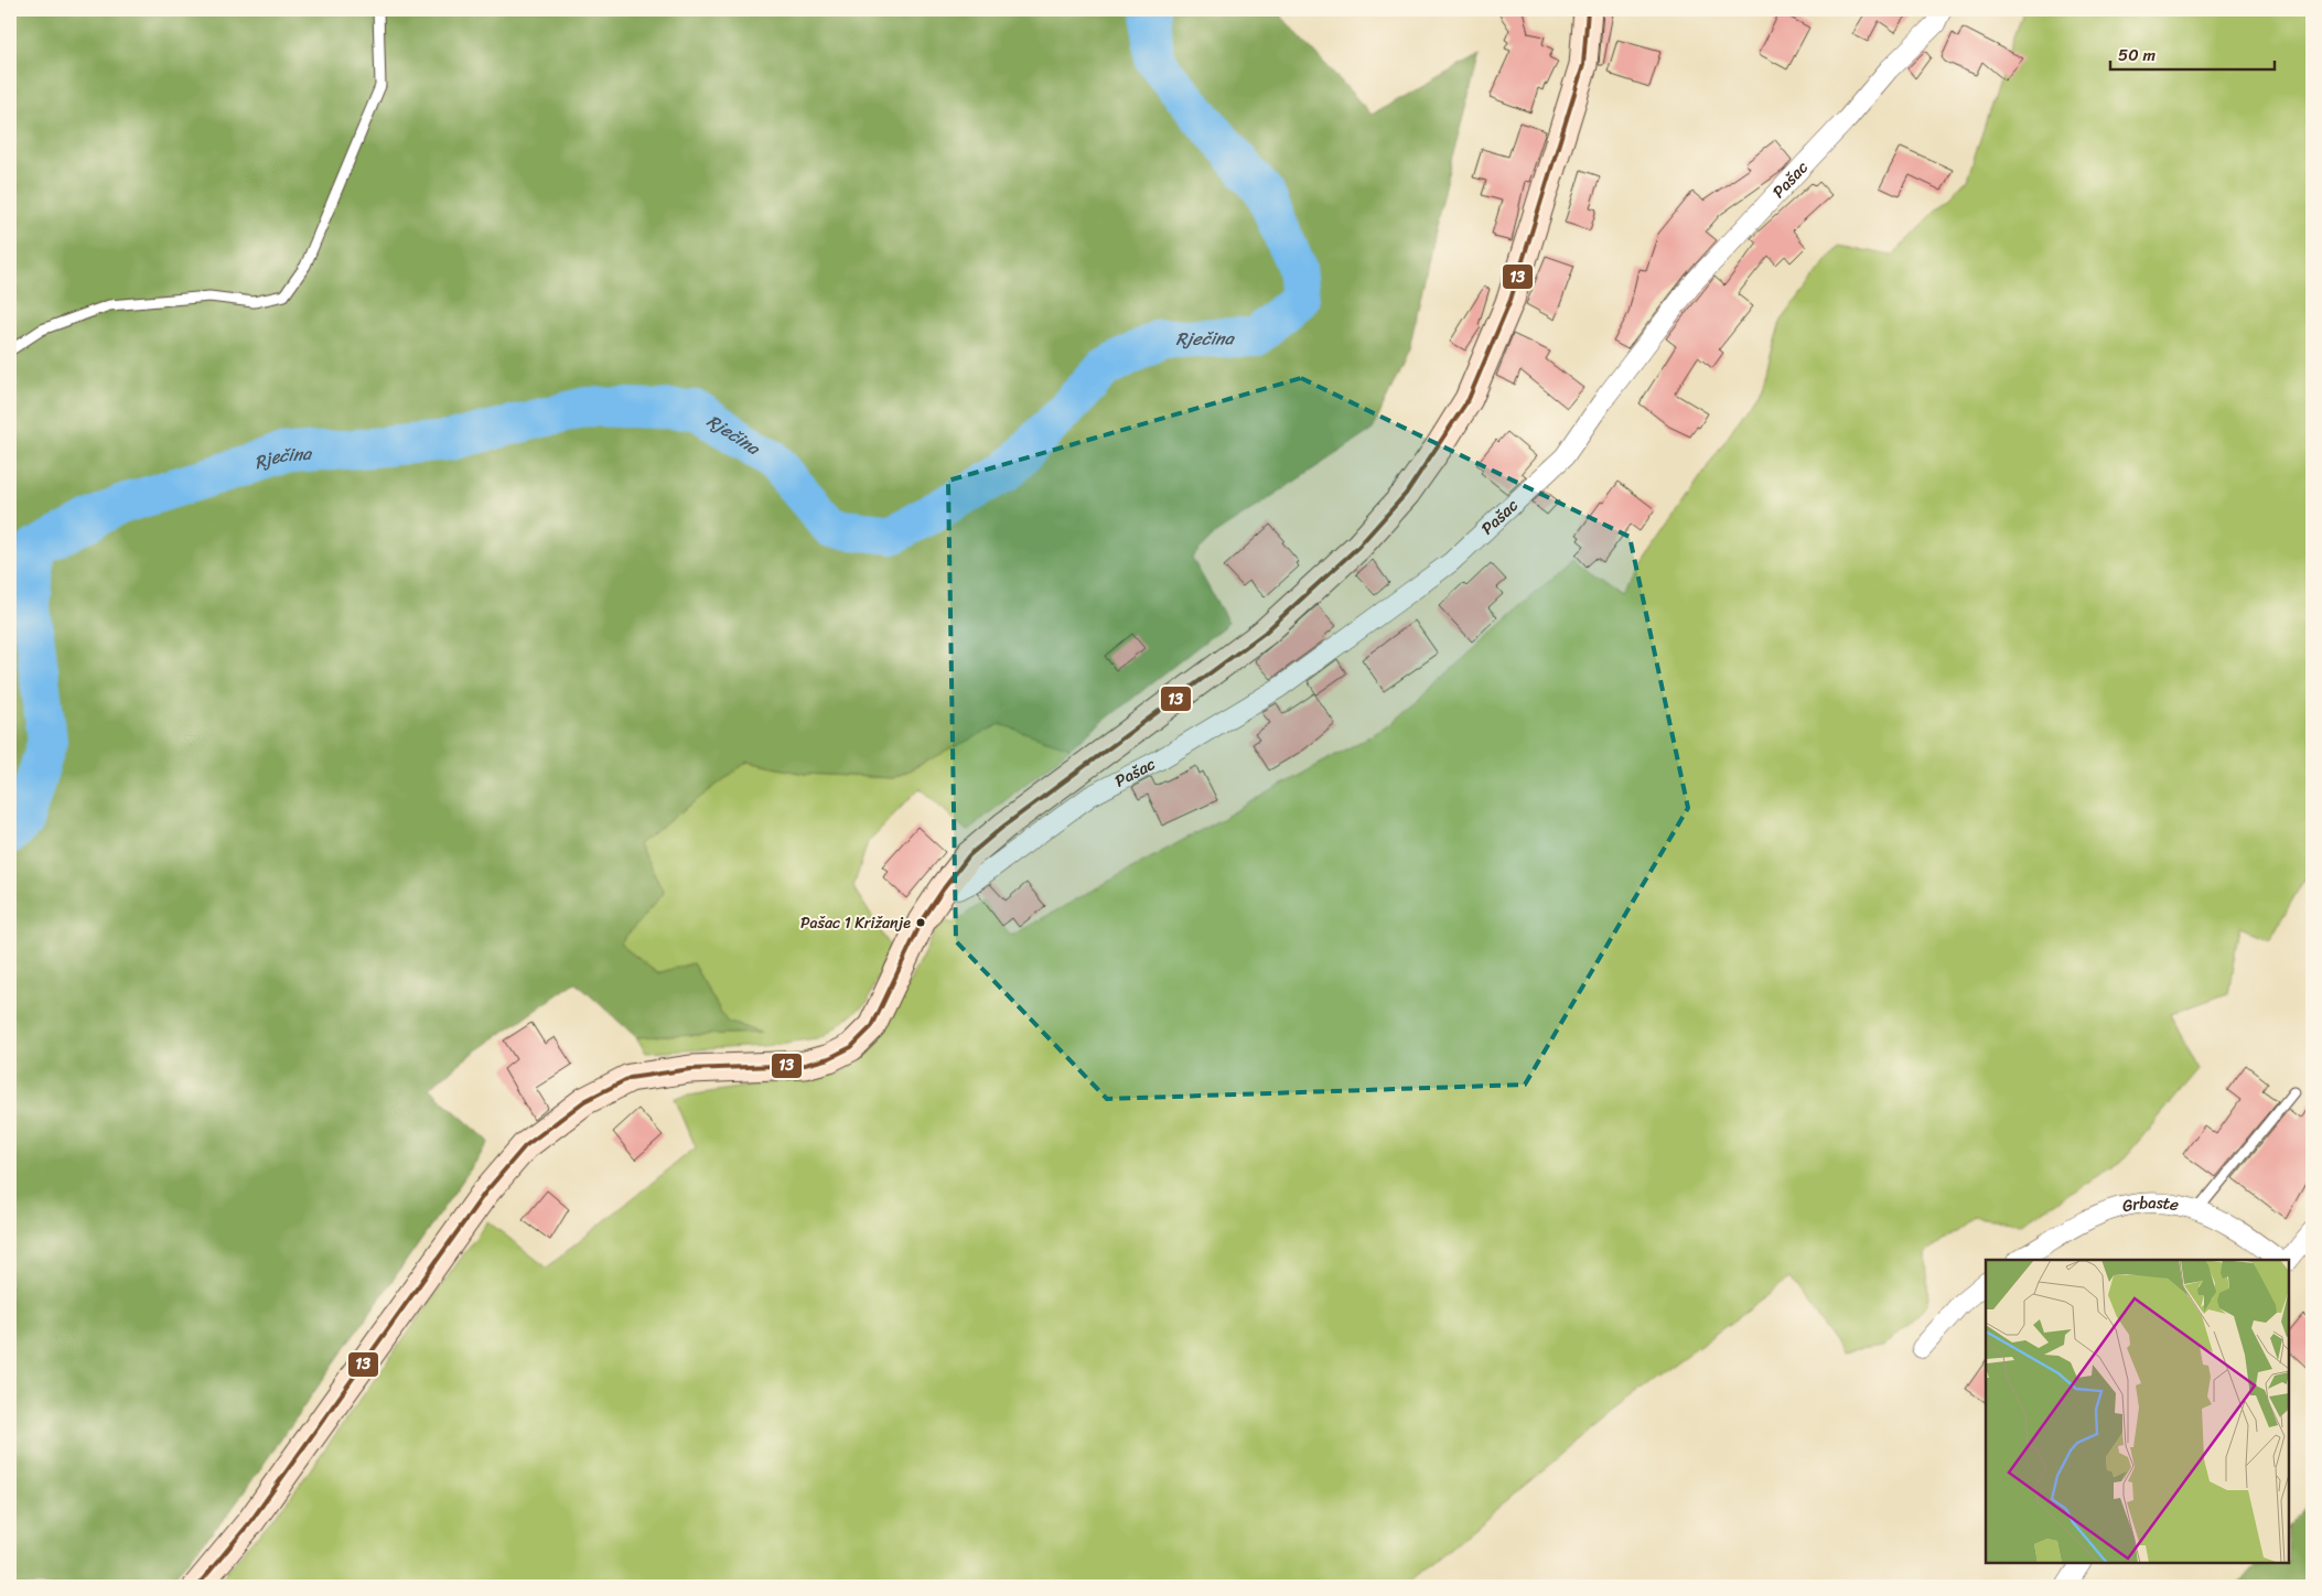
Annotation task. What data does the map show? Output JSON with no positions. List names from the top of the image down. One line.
{"streets":{"street":["Pašac","Grbaste"]},"water":["Rječina"],"places":["Pašac 1 Križanje"],"lines":["transit line 13"],"scale_bar":"50 m"}
